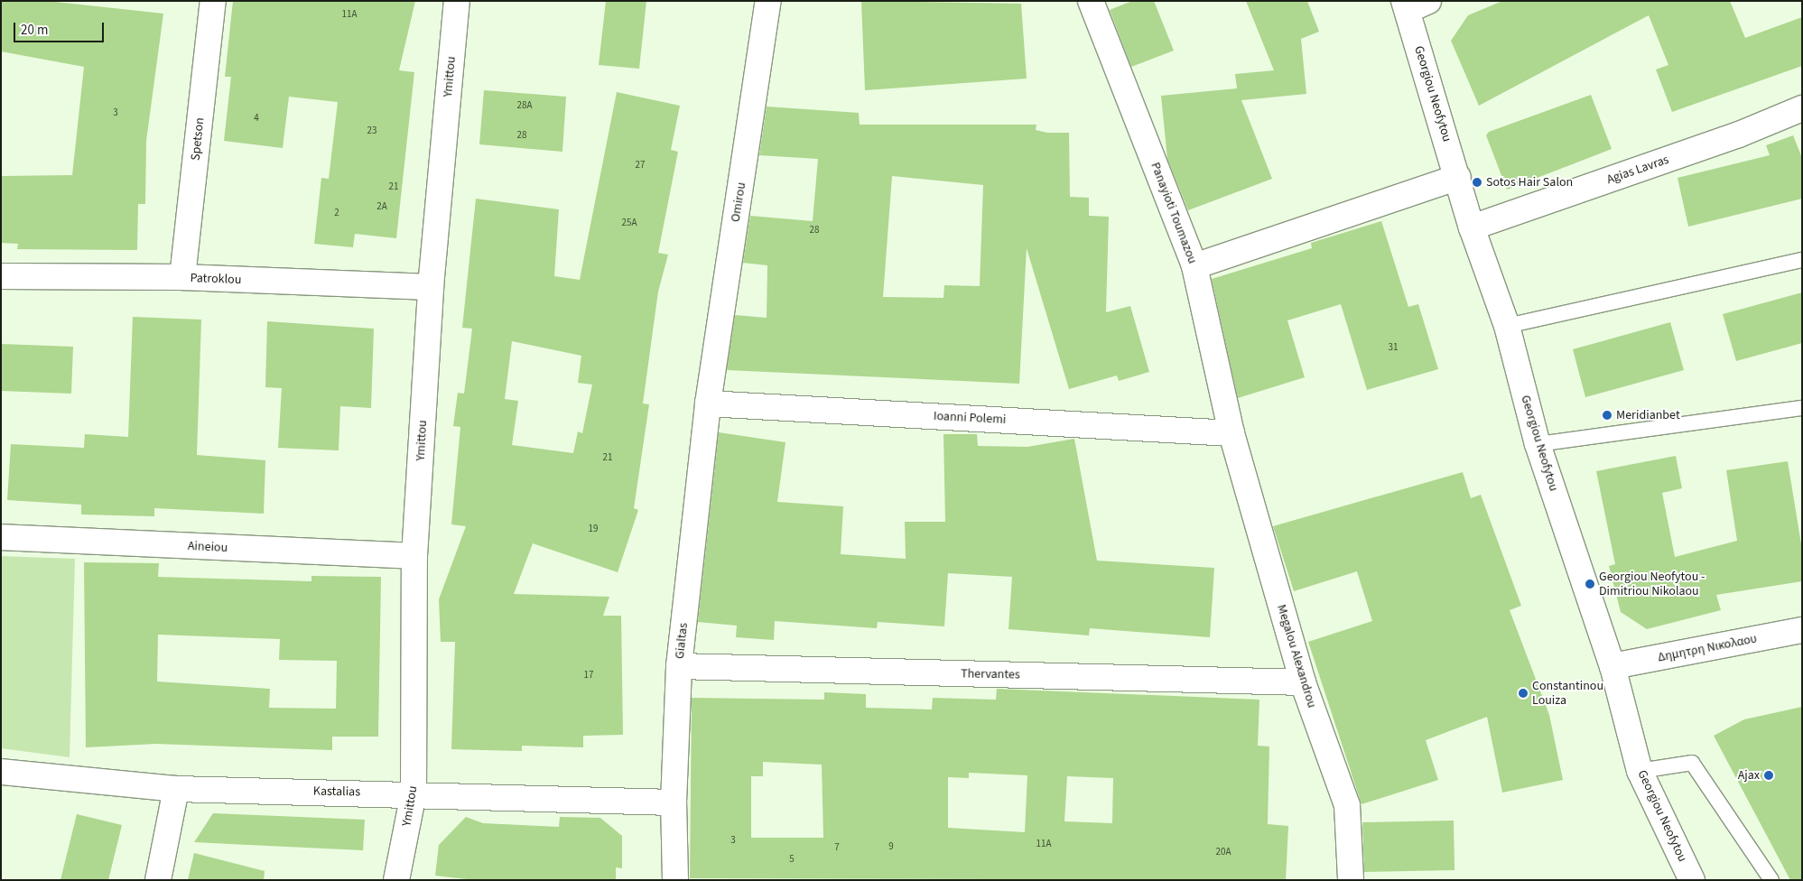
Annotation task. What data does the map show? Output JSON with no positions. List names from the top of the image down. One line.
{"streets":{"street":["Ymittou","Georgiou Neofytou","Spetson","Agias Lavras","Omirou","Panayioti Toumazou","Patroklou","Ioanni Polemi","Aineiou","Gialtas","Δημητρη Νικολαου","Megalou Alexandrou","Thervantes","Kastalias"]},"crossings":[["Ymittou","Patroklou"],["Ymittou","Aineiou"],["Ymittou","Kastalias"],["Georgiou Neofytou","Agias Lavras"],["Georgiou Neofytou","Δημητρη Νικολαου"],["Spetson","Patroklou"],["Omirou","Ioanni Polemi"],["Omirou","Gialtas"],["Panayioti Toumazou","Ioanni Polemi"],["Panayioti Toumazou","Megalou Alexandrou"],["Ioanni Polemi","Gialtas"],["Ioanni Polemi","Megalou Alexandrou"],["Gialtas","Thervantes"],["Gialtas","Kastalias"],["Megalou Alexandrou","Thervantes"]],"places":["Sotos Hair Salon","Meridianbet","Georgiou Neofytou - Dimitriou Nikolaou","Constantinou Louiza","Ajax"],"house_numbers":["11A","28A","3","4","23","28","27","21","2A","2","25A","28","31","21","19","17","3","11A","9","7","20A","5"],"scale_bar":"20 m"}
